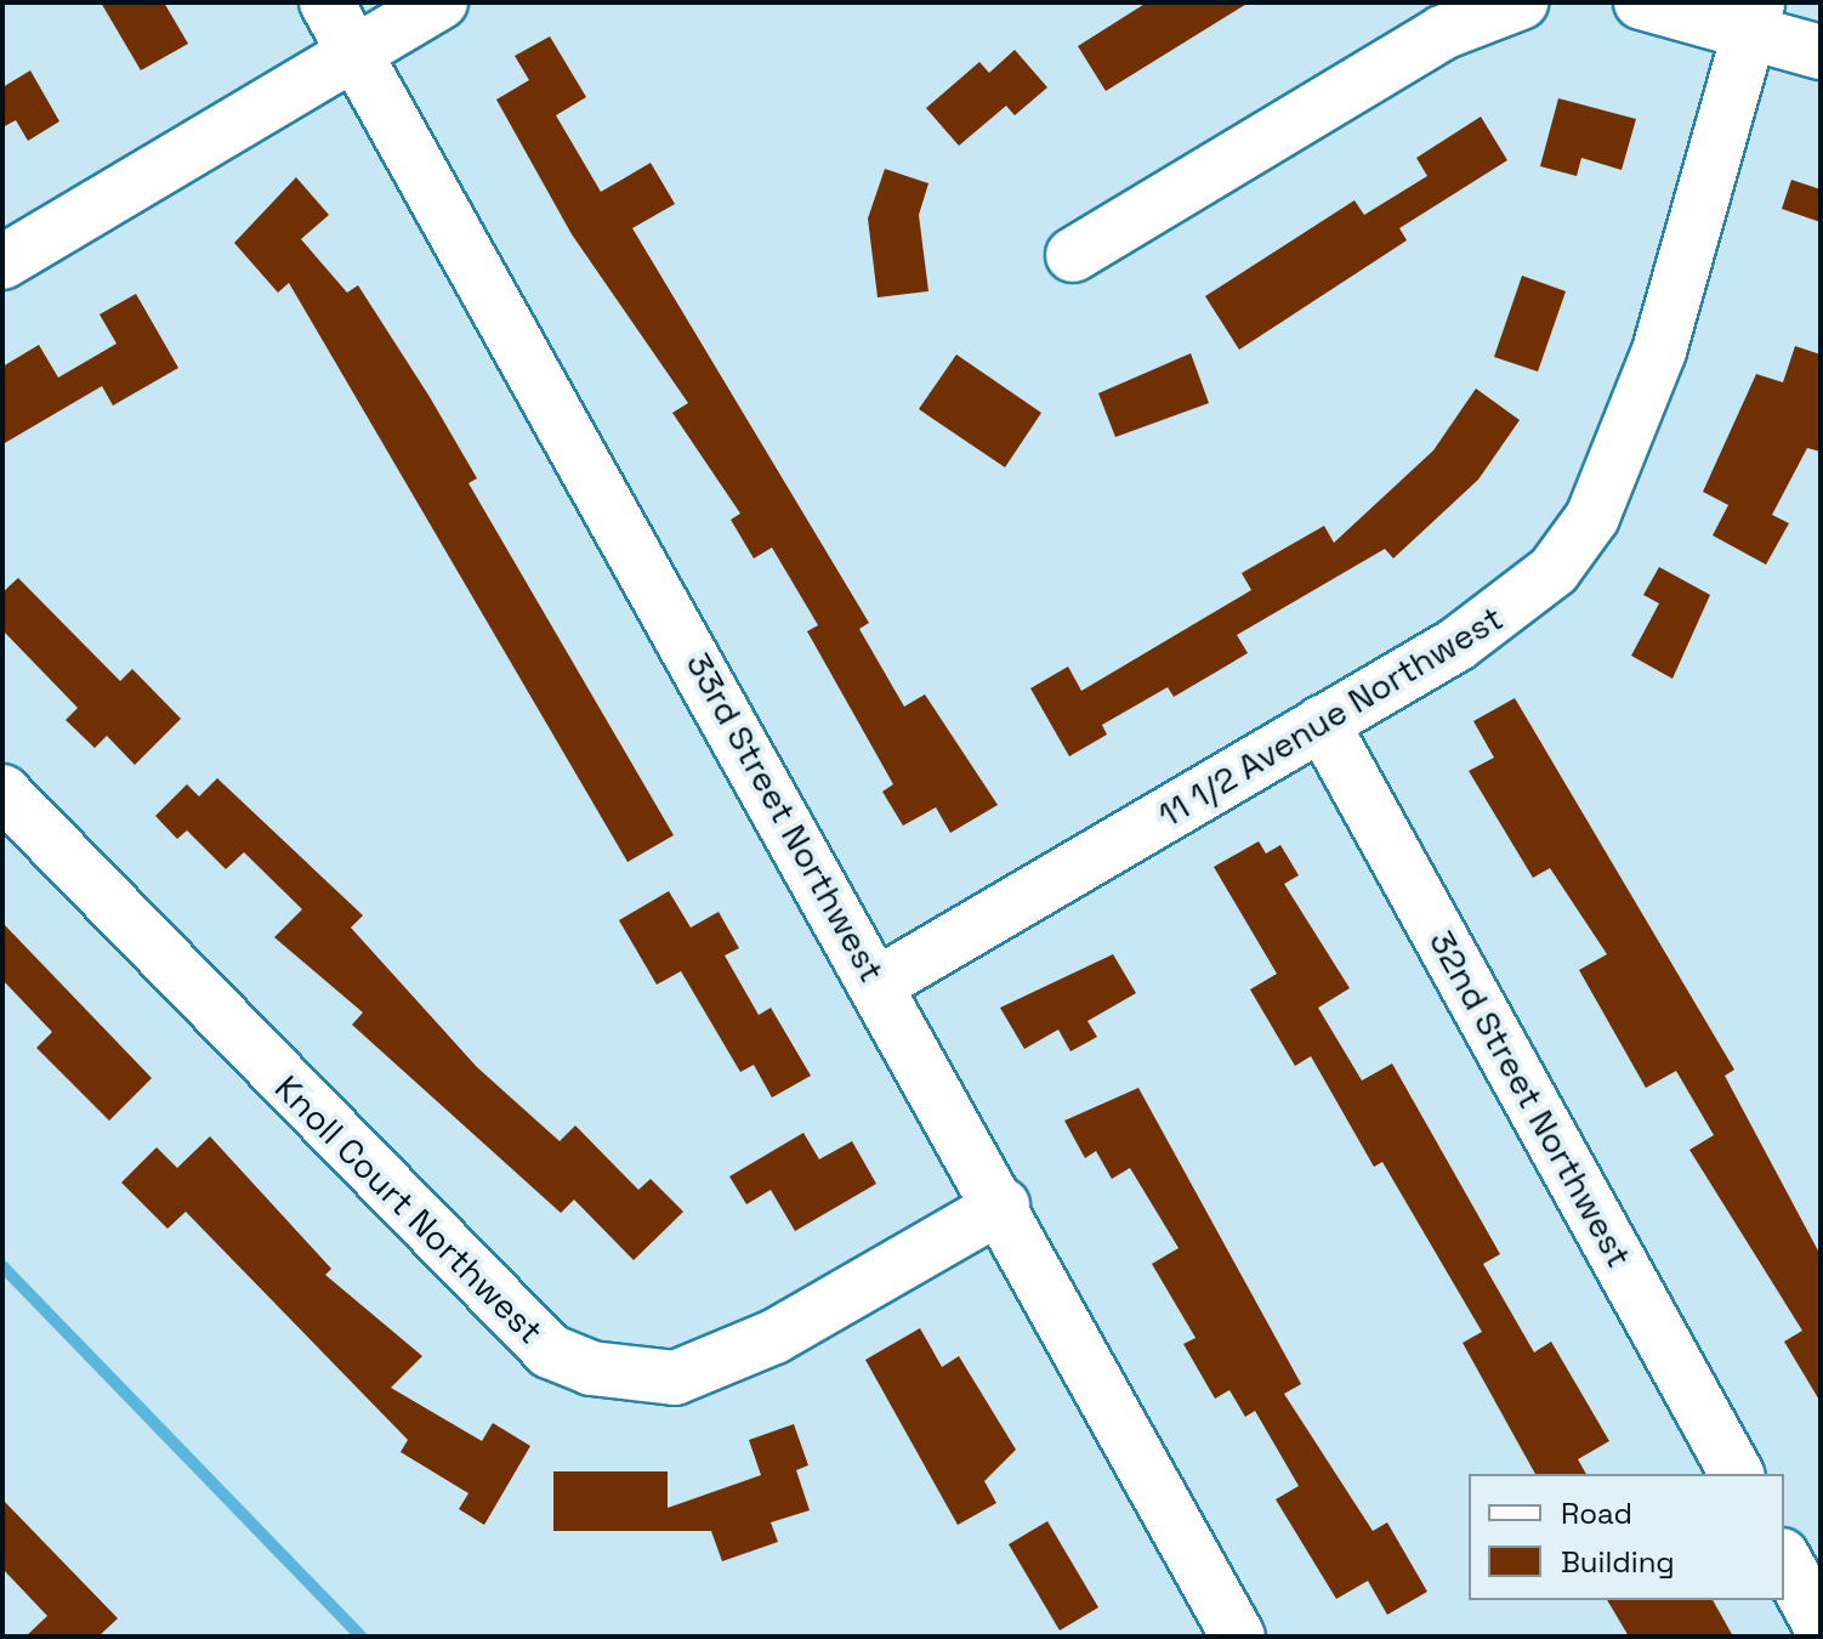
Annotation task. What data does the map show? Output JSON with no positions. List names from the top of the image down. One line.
{"streets":{"street":["11 1/2 Avenue Northwest","33rd Street Northwest","32nd Street Northwest","Knoll Court Northwest"]},"crossings":[["11 1/2 Avenue Northwest","33rd Street Northwest"],["11 1/2 Avenue Northwest","32nd Street Northwest"],["33rd Street Northwest","Knoll Court Northwest"]],"legend":["Road","Building"]}
